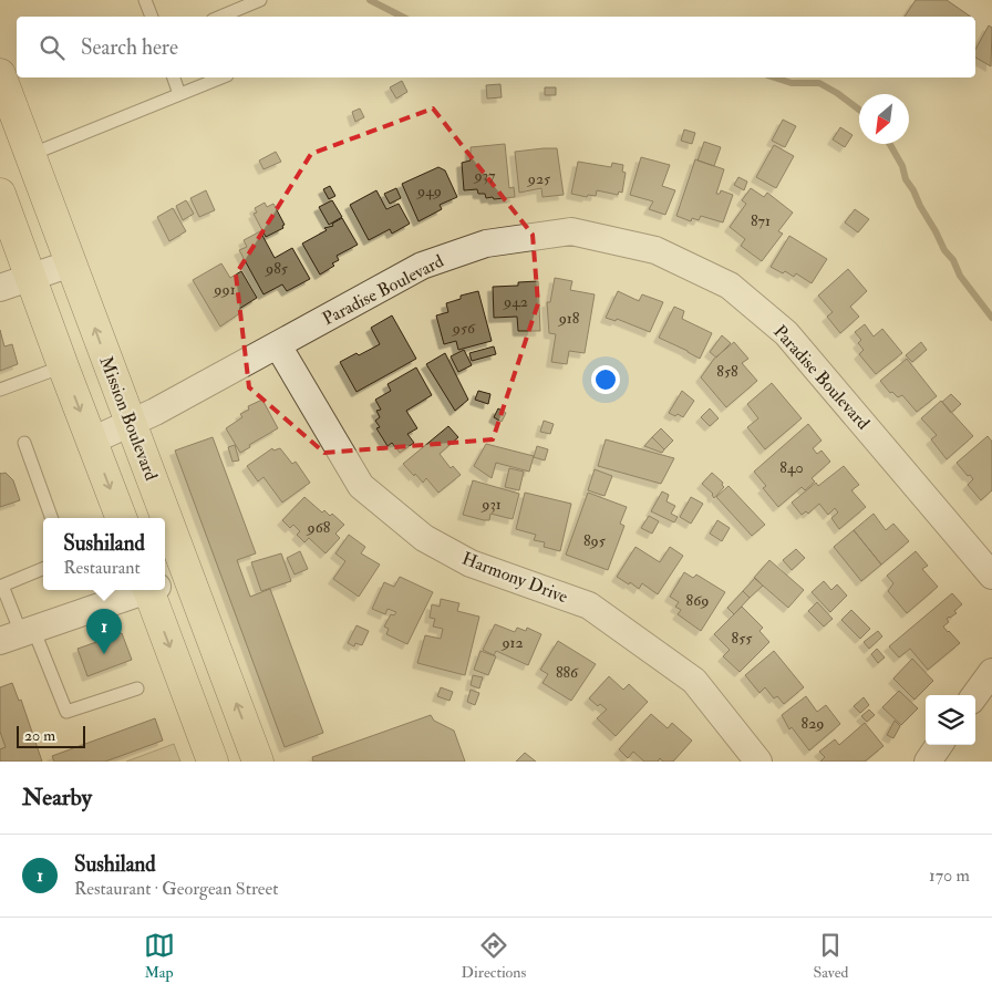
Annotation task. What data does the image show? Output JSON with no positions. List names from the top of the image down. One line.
{"streets":{"main road":["Mission Boulevard"],"street":["Paradise Boulevard","Harmony Drive"]},"crossings":[["Paradise Boulevard","Mission Boulevard"],["Paradise Boulevard","Harmony Drive"]],"house_numbers":["937","925","949","871","985","991","942","918","956","858","840","931","968","895","869","855","912","886","829"],"scale_bar":"20 m","north":"bottom left","page":{"search":"Search here","popup":["Sushiland","Restaurant"],"pins":"1","scale":"20 m","heading":"Nearby","list":[{"mark":"1","name":"Sushiland","note":"Restaurant · Georgean Street","value":"170 m"}],"nav":["Map","Directions","Saved"]}}
